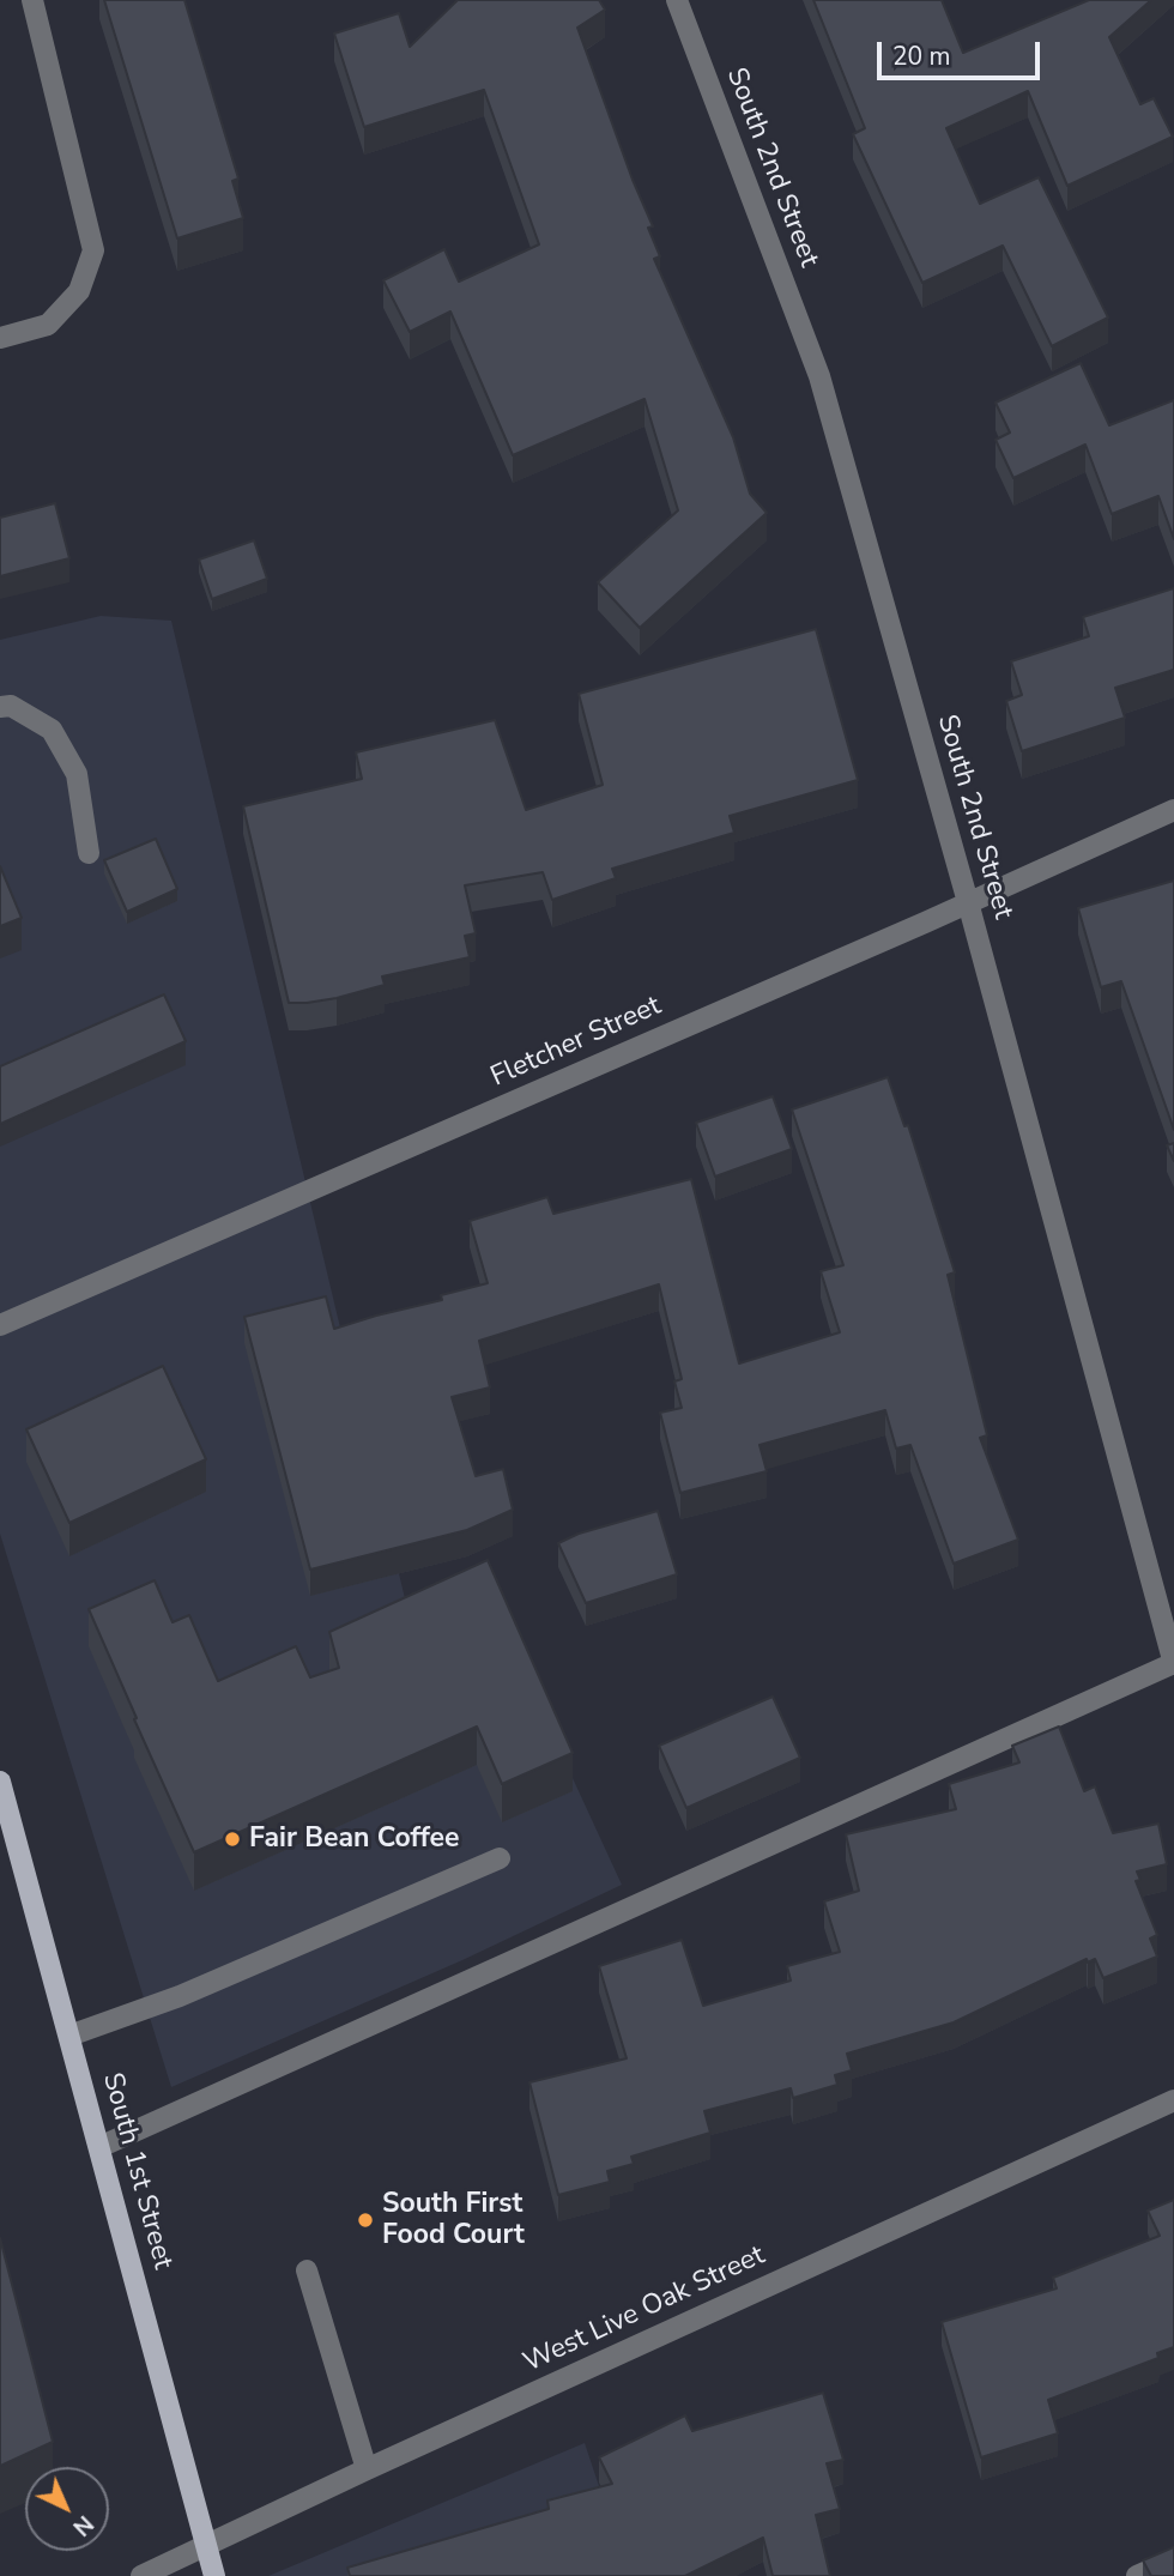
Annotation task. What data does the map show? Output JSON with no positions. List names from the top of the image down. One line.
{"streets":{"main road":["South 1st Street"],"street":["South 2nd Street","Fletcher Street","West Live Oak Street"]},"crossings":[["South 2nd Street","Fletcher Street"],["South 1st Street","West Live Oak Street"]],"places":["Fair Bean Coffee","South First Food Court"],"scale_bar":"20 m","north":"bottom right"}
